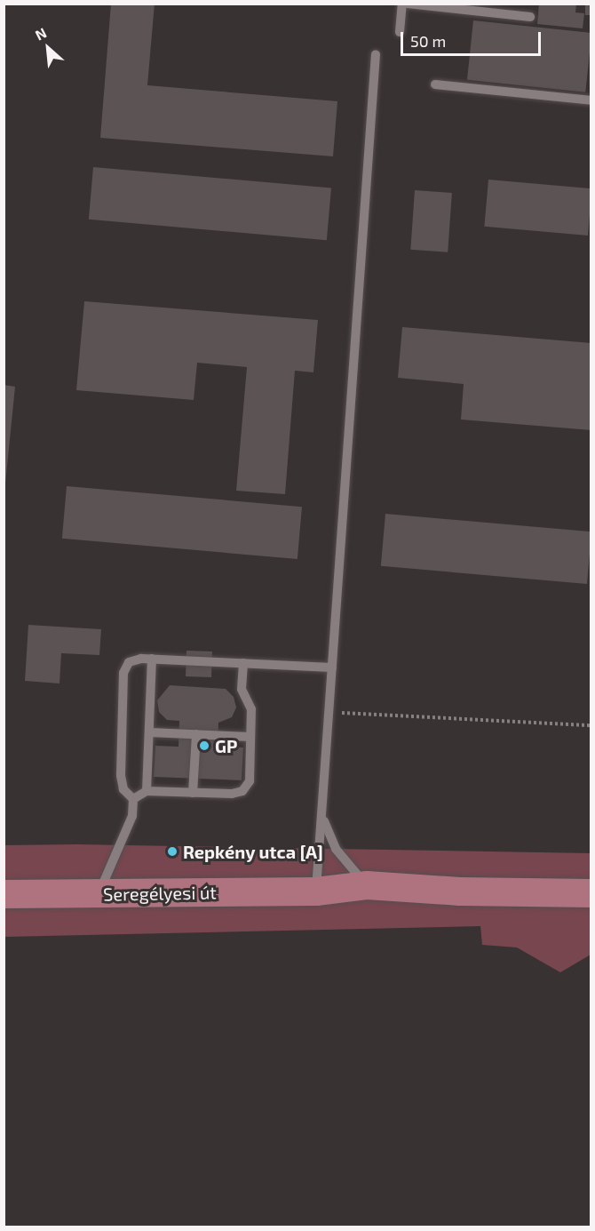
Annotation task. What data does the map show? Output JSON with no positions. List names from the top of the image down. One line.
{"streets":{"main road":["Seregélyesi út"]},"places":["GP","Repkény utca [A]"],"scale_bar":"50 m","north":"top left"}
